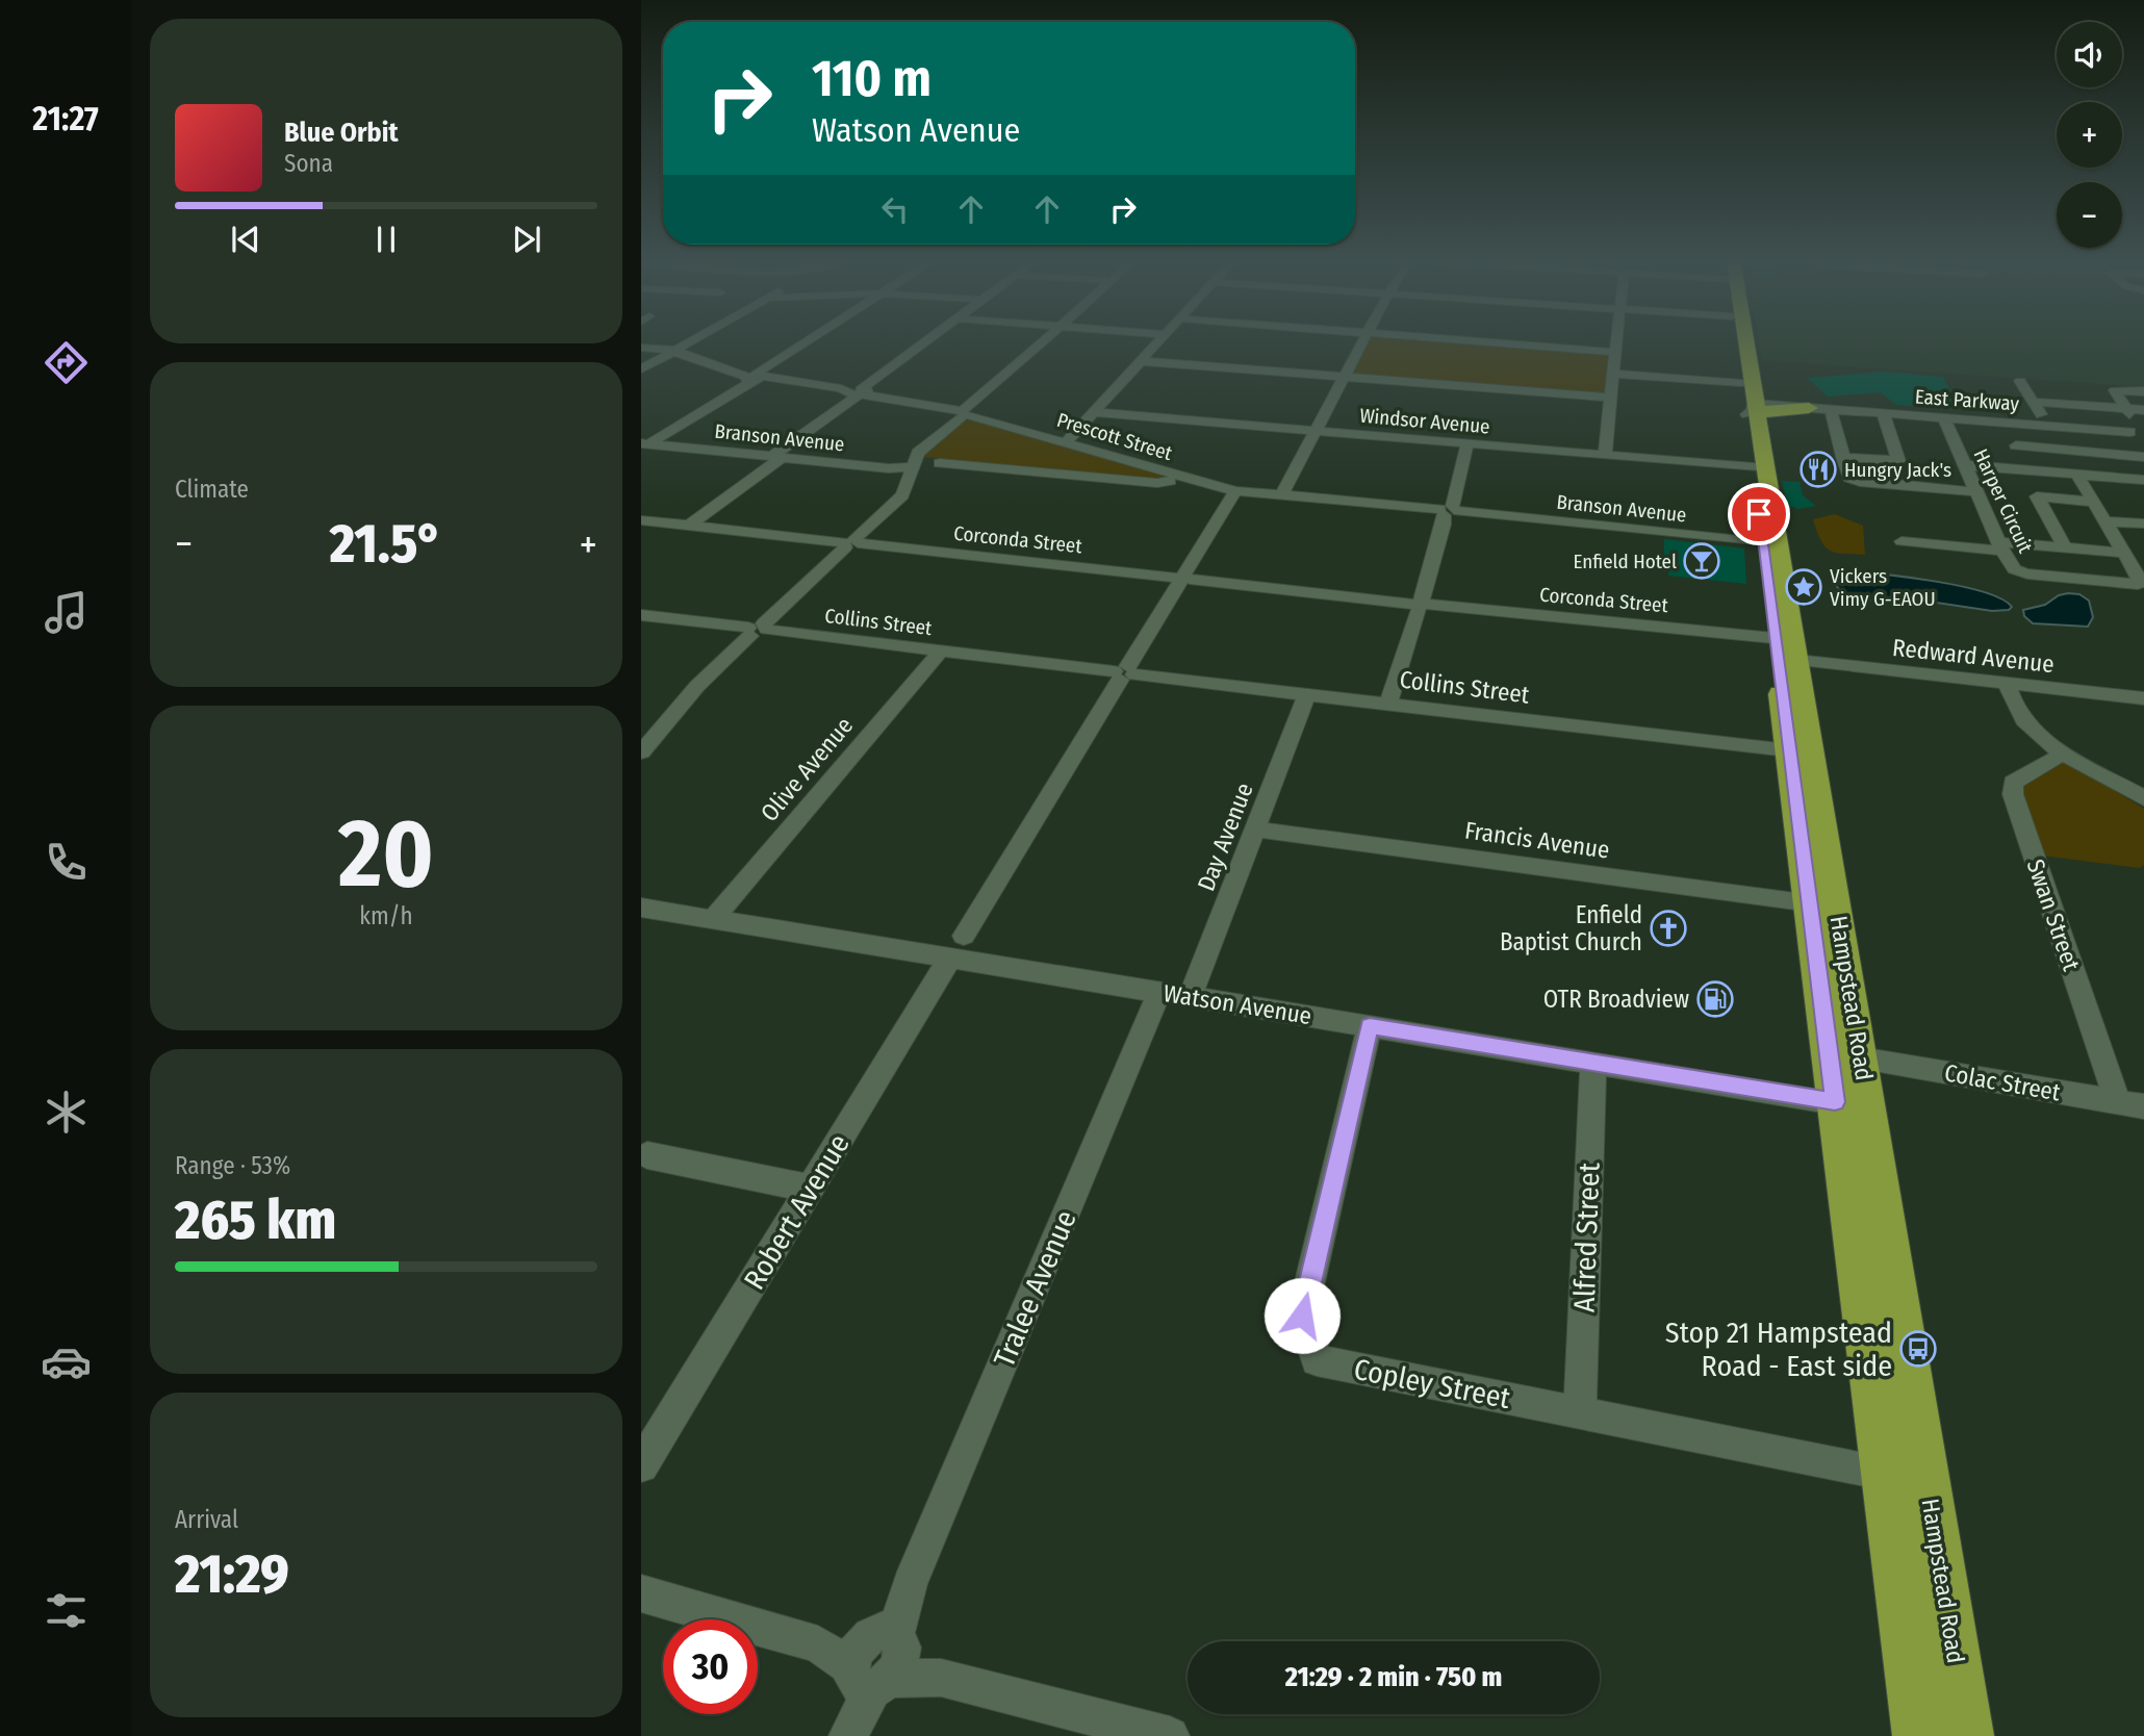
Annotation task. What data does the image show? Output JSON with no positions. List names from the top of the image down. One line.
{"streets":{"highway":["Hampstead Road"],"street":["East Parkway","Windsor Avenue","Prescott Street","Branson Avenue","Harper Circuit","Corconda Street","Collins Street","Redward Avenue","Olive Avenue","Day Avenue","Francis Avenue","Swan Street","Watson Avenue","Colac Street","Robert Avenue","Alfred Street","Tralee Avenue","Copley Street"]},"crossings":[["East Parkway","Harper Circuit"],["East Parkway","Hampstead Road"],["Windsor Avenue","Hampstead Road"],["Prescott Street","Branson Avenue"],["Prescott Street","Robert Avenue"],["Branson Avenue","Hampstead Road"],["Branson Avenue","Robert Avenue"],["Corconda Street","Redward Avenue"],["Corconda Street","Hampstead Road"],["Corconda Street","Robert Avenue"],["Collins Street","Olive Avenue"],["Collins Street","Day Avenue"],["Collins Street","Hampstead Road"],["Collins Street","Robert Avenue"],["Redward Avenue","Hampstead Road"],["Olive Avenue","Watson Avenue"],["Day Avenue","Francis Avenue"],["Day Avenue","Watson Avenue"],["Francis Avenue","Hampstead Road"],["Swan Street","Colac Street"],["Hampstead Road","Watson Avenue"],["Hampstead Road","Colac Street"],["Hampstead Road","Copley Street"],["Watson Avenue","Robert Avenue"],["Watson Avenue","Alfred Street"],["Watson Avenue","Tralee Avenue"],["Watson Avenue","Copley Street"],["Alfred Street","Copley Street"]],"places":{"restaurant":["Hungry Jack's"],"bar":["Enfield Hotel"],"place":["Vickers Vimy G-EAOU"],"church":["Enfield Baptist Church"],"fuel station":["OTR Broadview"],"bus stop":["Stop 21 Hampstead Road - East side"]},"page":{"tabs":"21:27","map_buttons":["+","−"],"turn":["110 m","Watson Avenue"],"song":["Blue Orbit","Sona"],"tile":["Climate",["20","km/h"],["Range · 53%","265 km"],["Arrival","21:29"]],"heat":["−","21.5°","+"],"limit":"30","trip":"21:29 · 2 min · 750 m"}}
